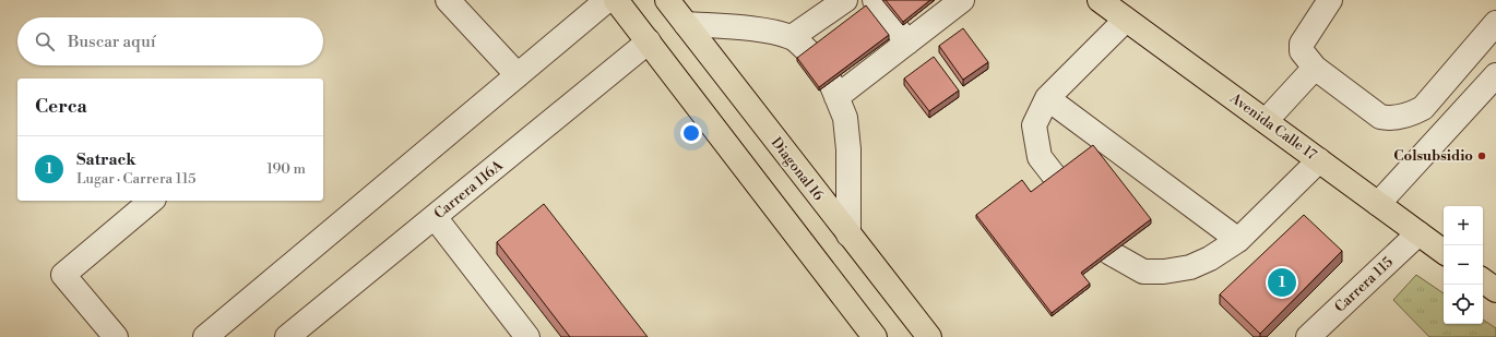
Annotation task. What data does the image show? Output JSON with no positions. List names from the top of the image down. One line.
{"streets":{"main road":["Avenida Calle 17","Diagonal 16"],"street":["Carrera 116A","Carrera 115"]},"crossings":[["Avenida Calle 17","Carrera 115"]],"places":["Colsubsidio"],"page":{"search":"Buscar aquí","heading":"Cerca","list":[{"mark":"1","name":"Satrack","note":"Lugar · Carrera 115","value":"190 m"}],"map_buttons":["+","−"],"pins":"1"}}
